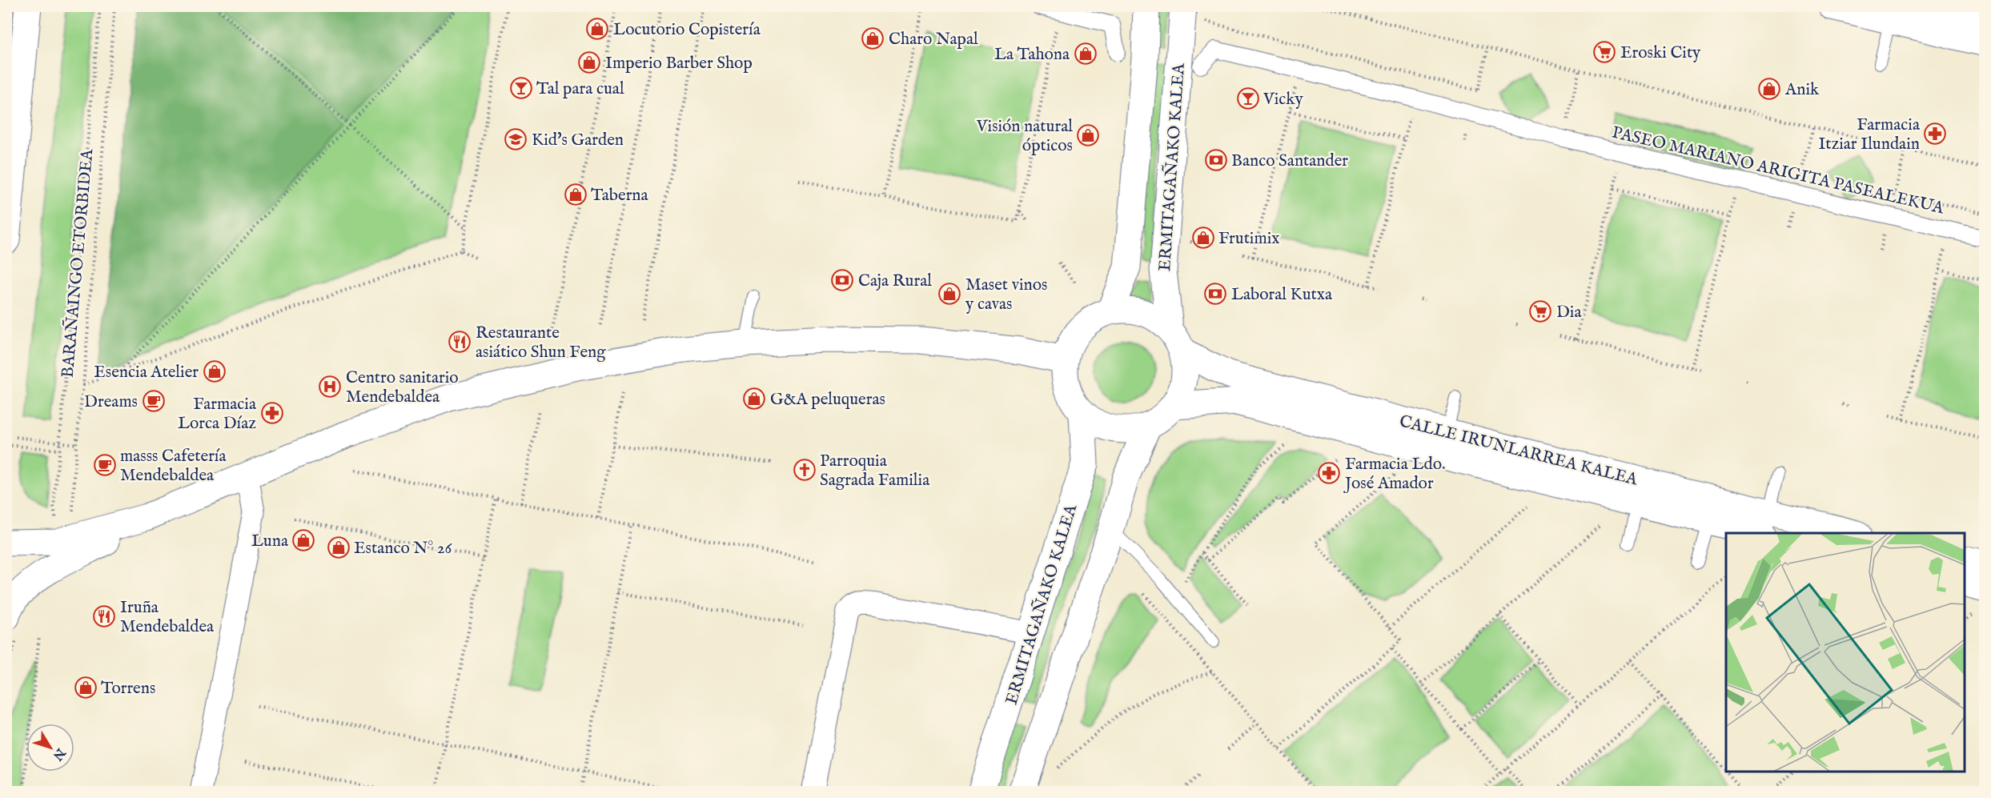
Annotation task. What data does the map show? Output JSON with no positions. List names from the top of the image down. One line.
{"streets":{"street":["ERMITAGAÑAKO KALEA","PASEO MARIANO ARIGITA PASEALEKUA","CALLE IRUNLARREA KALEA"],"path":["BARAÑAINGO ETORBIDEA"]},"crossings":[["ERMITAGAÑAKO KALEA","CALLE IRUNLARREA KALEA"]],"places":{"shop":["Locutorio Copistería","Charo Napal","La Tahona","Imperio Barber Shop","Anik","Visión natural ópticos","Taberna","Frutimix","Maset vinos y cavas","Esencia Atelier","G&A peluqueras","Luna","Estanco N° 26","Torrens"],"supermarket":["Eroski City","Dia"],"bar":["Tal para cual","Vicky"],"pharmacy":["Farmacia Itziar Ilundain","Farmacia Lorca Díaz","Farmacia Ldo. José Amador"],"school or university":["Kid's Garden"],"bank":["Banco Santander","Caja Rural","Laboral Kutxa"],"restaurant":["Restaurante asiático Shun Feng","Iruña Mendebaldea"],"hospital":["Centro sanitario Mendebaldea"],"cafe":["Dreams","masss Cafetería Mendebaldea"],"church":["Parroquia Sagrada Familia"]},"north":"bottom right"}
